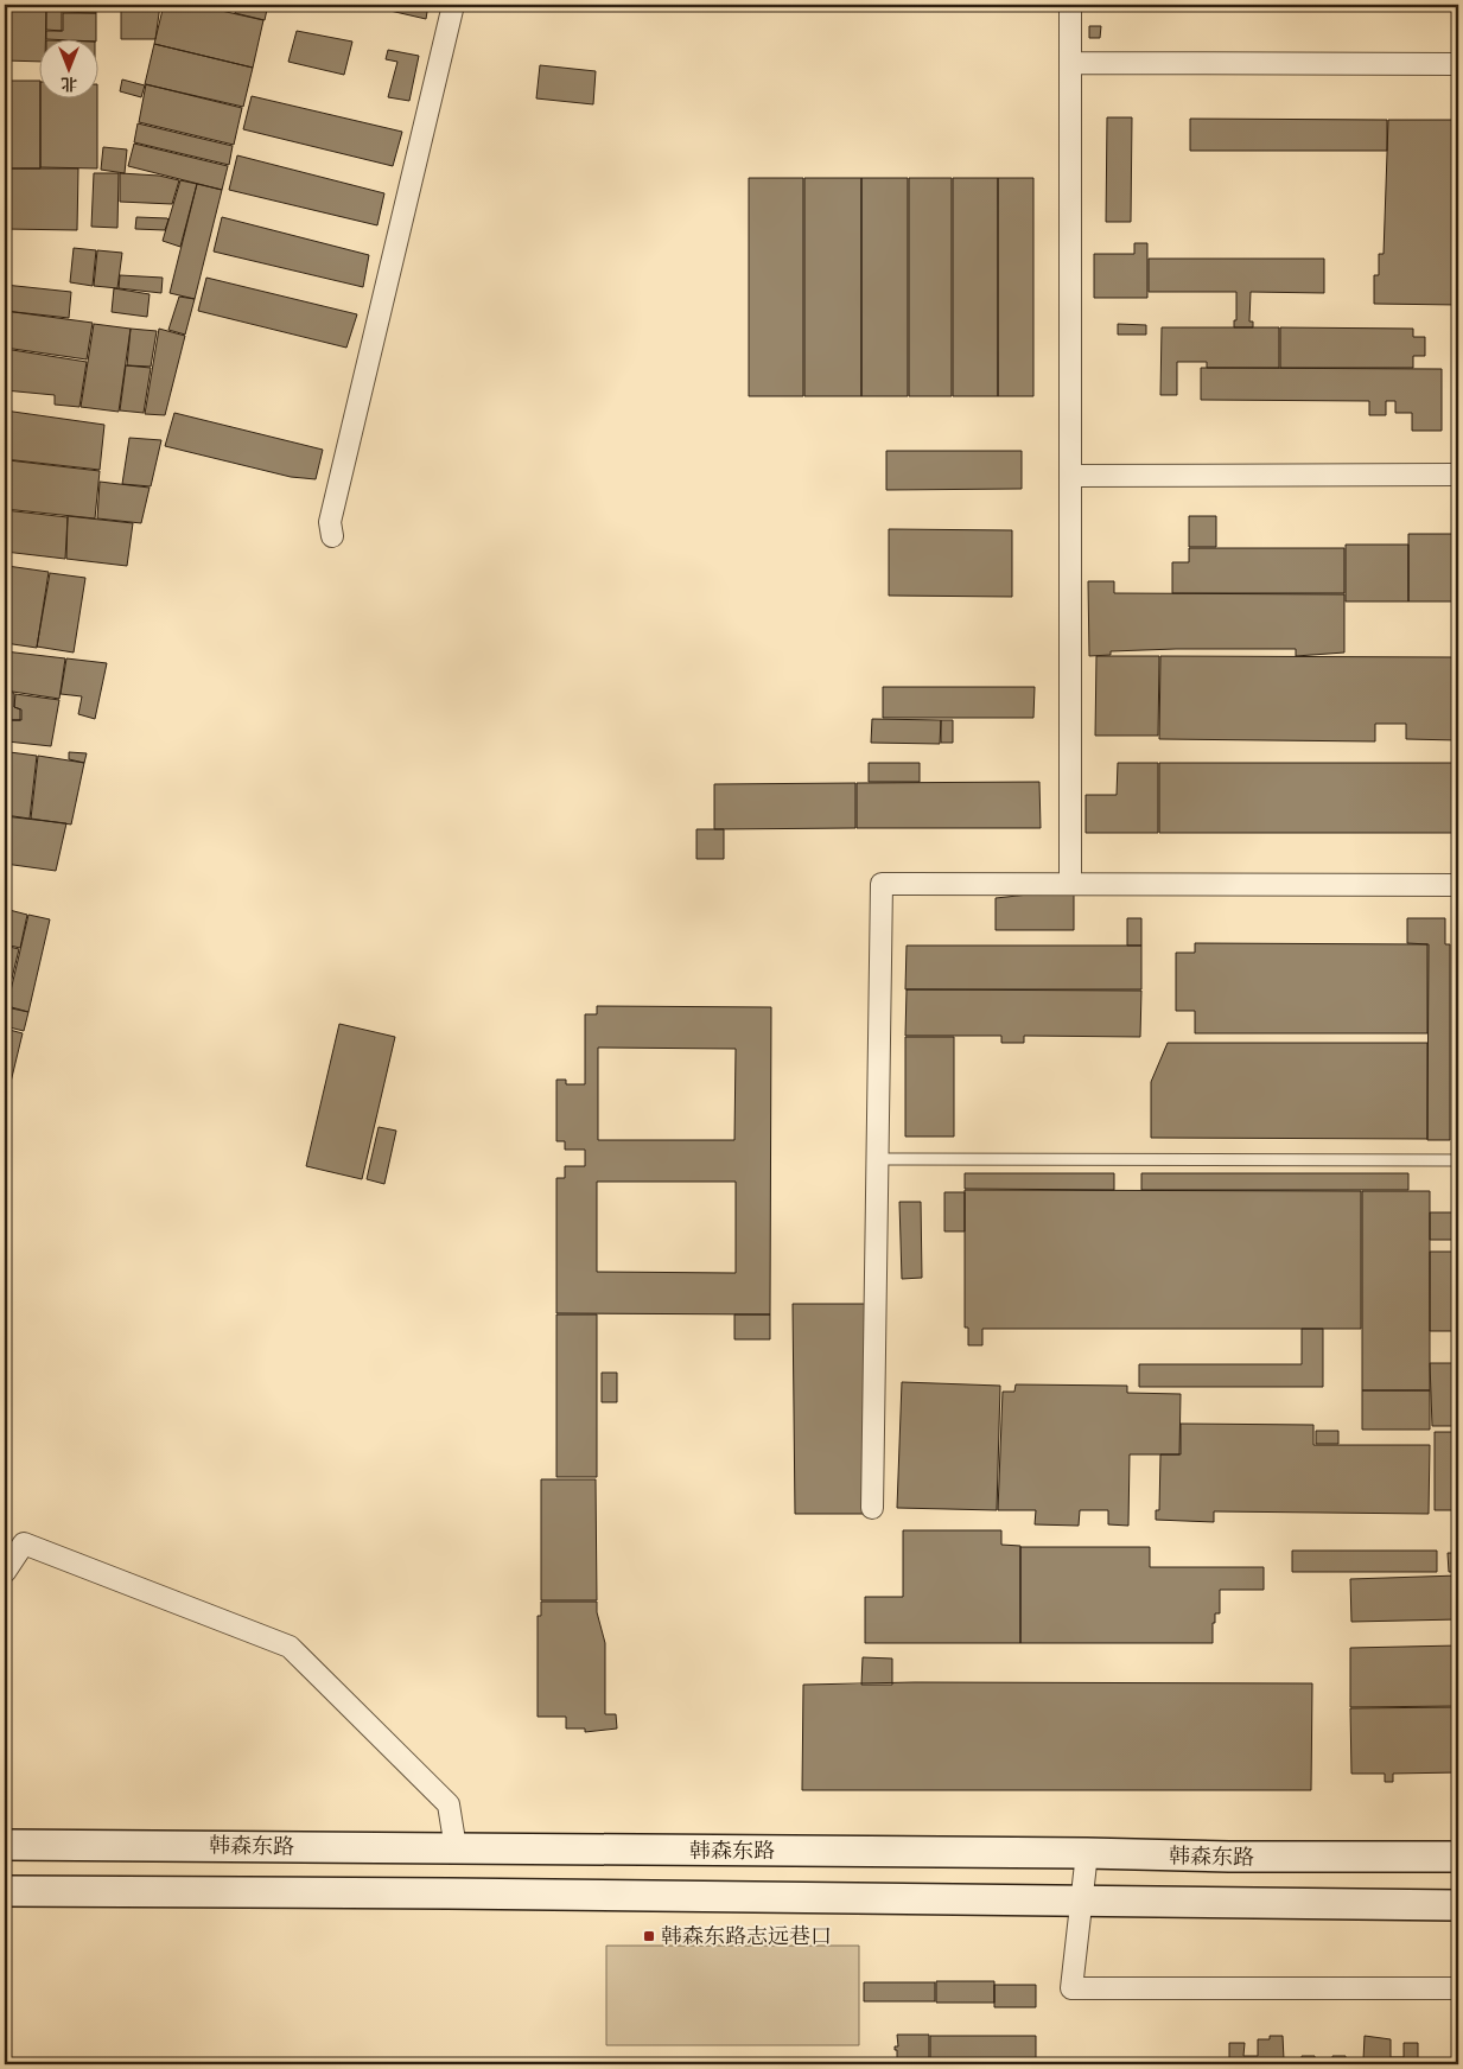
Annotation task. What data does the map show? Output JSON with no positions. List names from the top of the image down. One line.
{"streets":{"main road":["韩森东路"]},"places":{"transit":["韩森东路志远巷口"]},"north":"bottom"}
